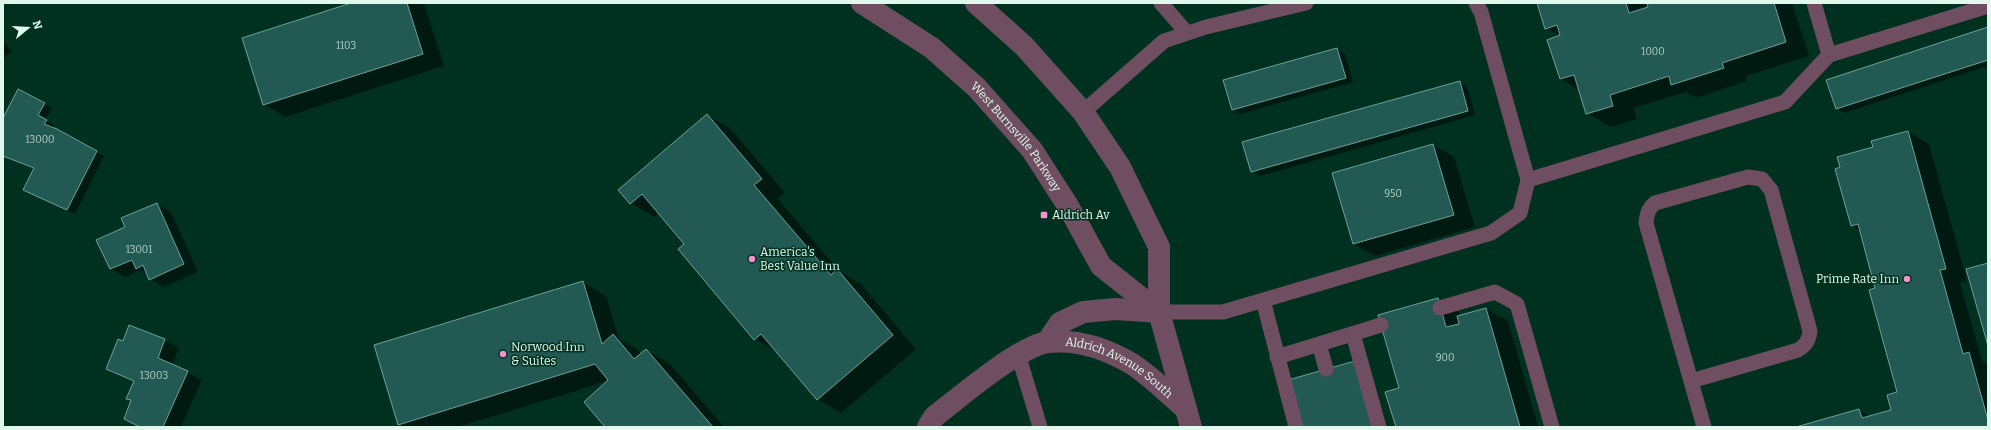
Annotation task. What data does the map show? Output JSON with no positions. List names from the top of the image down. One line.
{"streets":{"street":["West Burnsville Parkway","Aldrich Avenue South"]},"crossings":[["West Burnsville Parkway","Aldrich Avenue South"]],"places":{"transit":["Aldrich Av"],"other":["America's Best Value Inn","Prime Rate Inn","Norwood Inn & Suites"]},"house_numbers":["1103","1000","13000","950","13001","900","13003"],"north":"right"}
